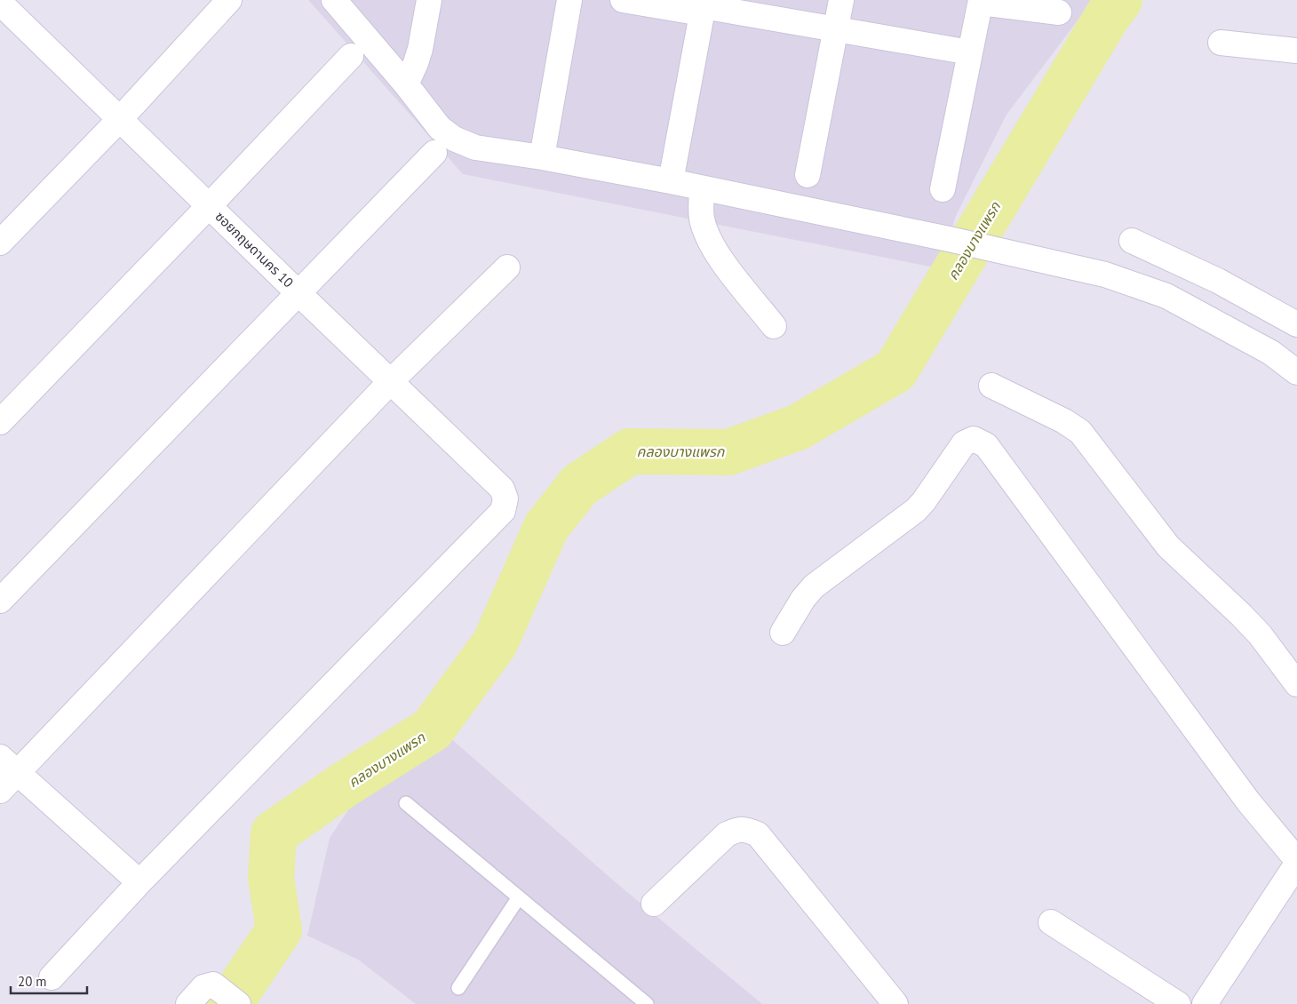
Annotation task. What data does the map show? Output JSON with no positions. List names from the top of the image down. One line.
{"streets":{"street":["ซอยกฤษดานคร 10"]},"water":["คลองบางแพรก"],"scale_bar":"20 m"}
